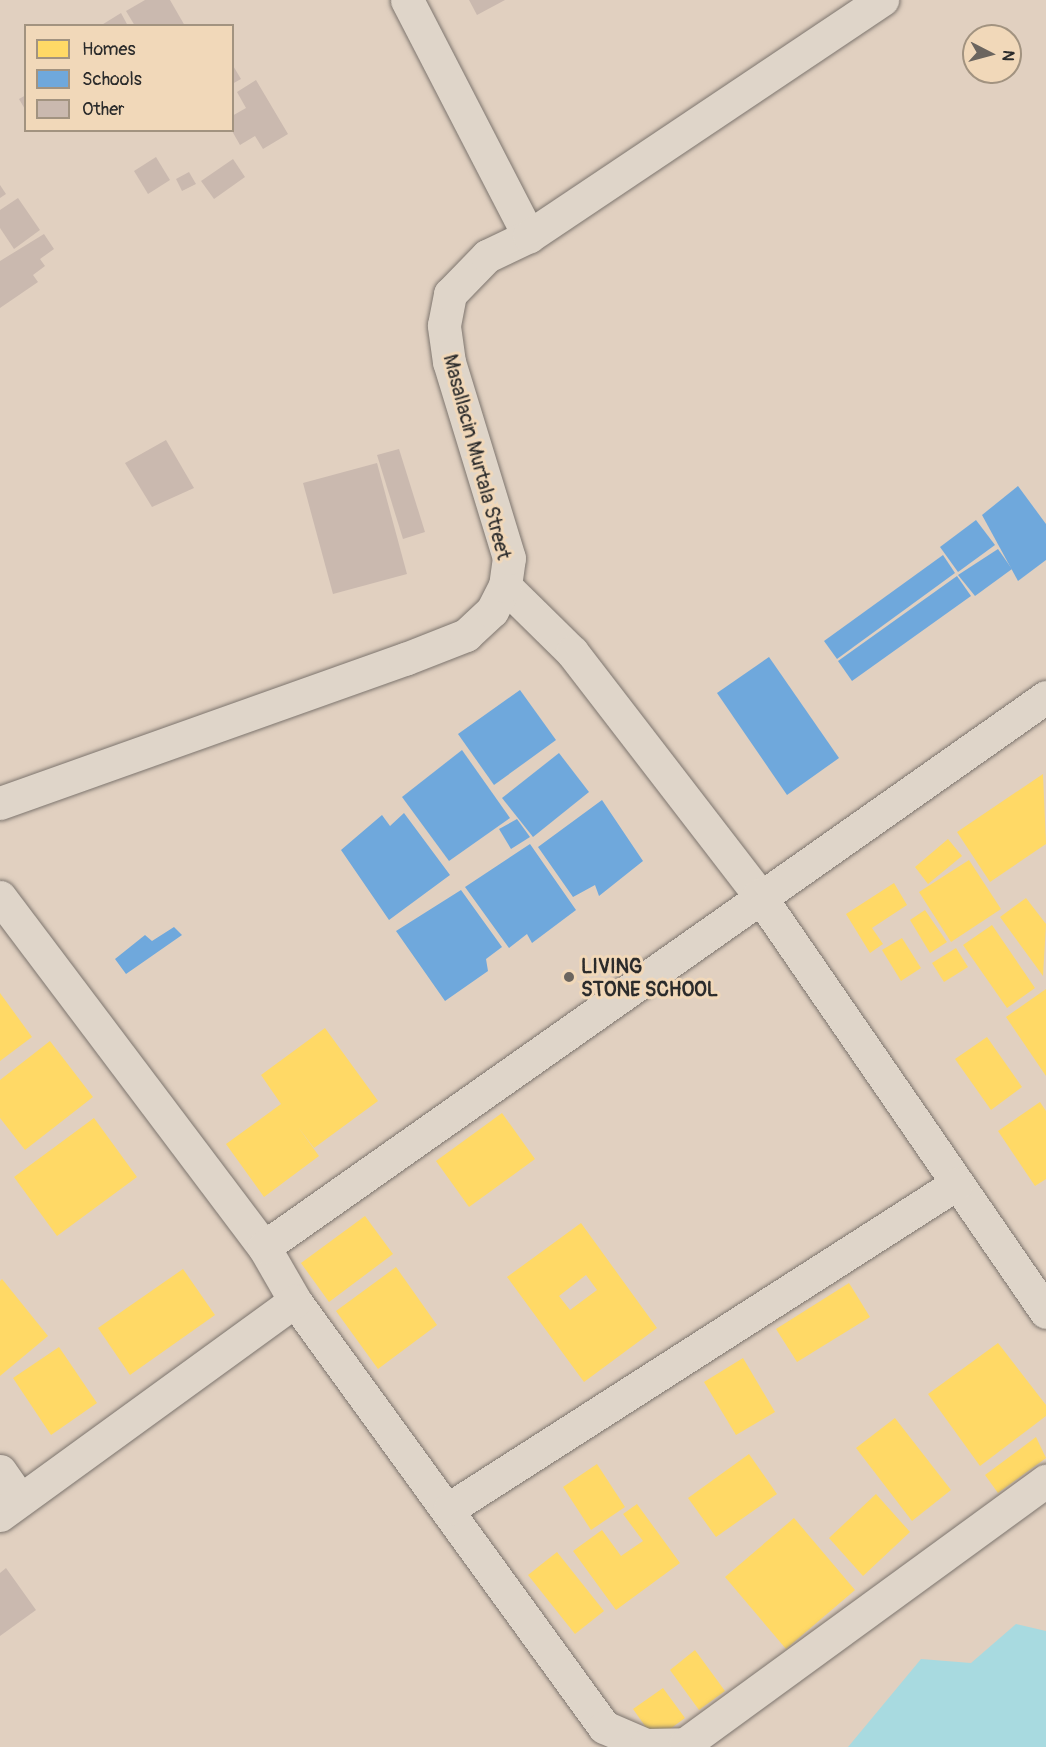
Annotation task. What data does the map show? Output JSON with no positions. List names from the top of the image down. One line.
{"streets":{"street":["Masallacin Murtala Street"]},"places":["LIVING STONE SCHOOL"],"legend":["Homes","Schools","Other"],"north":"right"}
